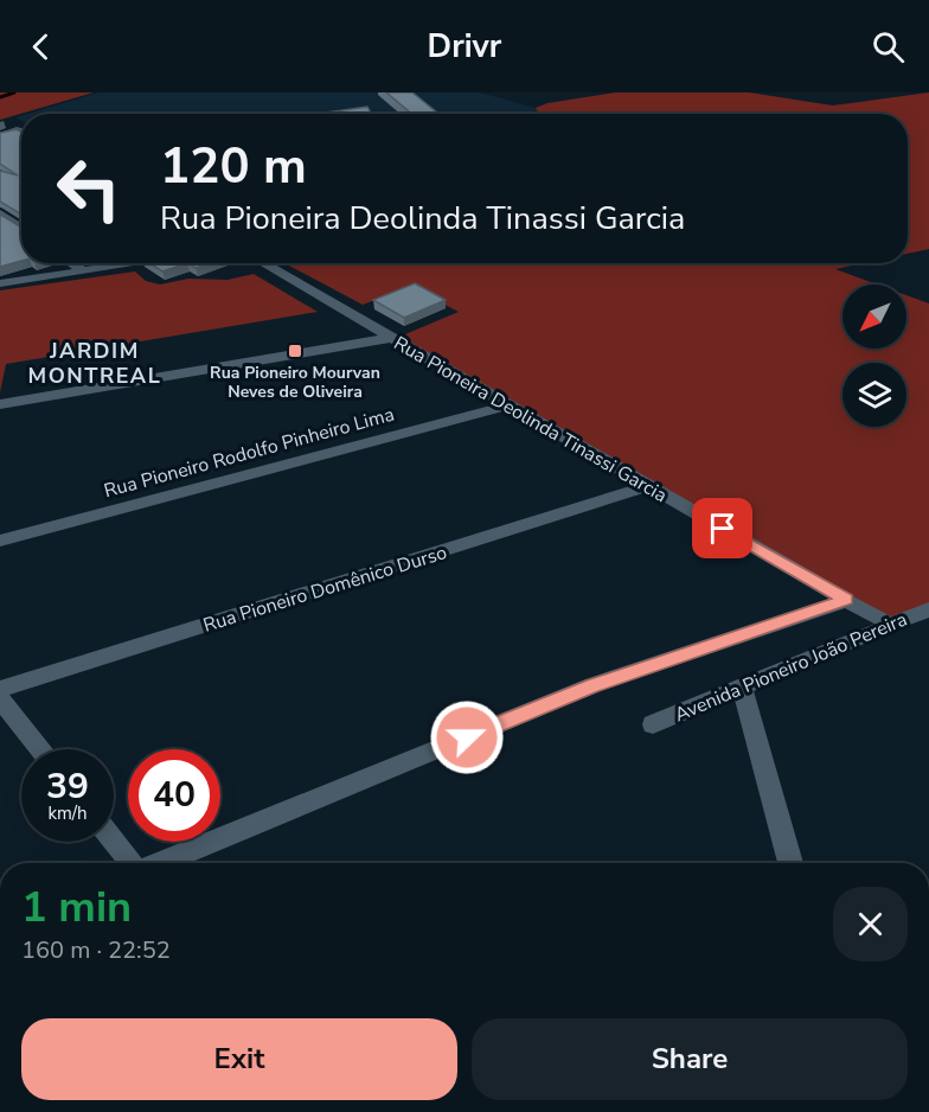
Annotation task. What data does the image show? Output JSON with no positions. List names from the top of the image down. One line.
{"streets":{"street":["Rua Pioneira Deolinda Tinassi Garcia","Rua Pioneiro Rodolfo Pinheiro Lima","Rua Pioneiro Domênico Durso","Avenida Pioneiro João Pereira"]},"crossings":[["Rua Pioneira Deolinda Tinassi Garcia","Rua Pioneiro Rodolfo Pinheiro Lima"],["Rua Pioneira Deolinda Tinassi Garcia","Rua Pioneiro Domênico Durso"],["Rua Pioneira Deolinda Tinassi Garcia","Avenida Pioneiro João Pereira"]],"districts":["JARDIM MONTREAL"],"places":{"transit":["Rua Pioneiro Mourvan Neves de Oliveira"]},"north":"bottom left","page":{"header":"Drivr","turn":["120 m","Rua Pioneira Deolinda Tinassi Garcia"],"speed":"39 km/h","limit":"40","heading":["1 min","160 m · 22:52"],"buttons":["Exit","Share"]}}
